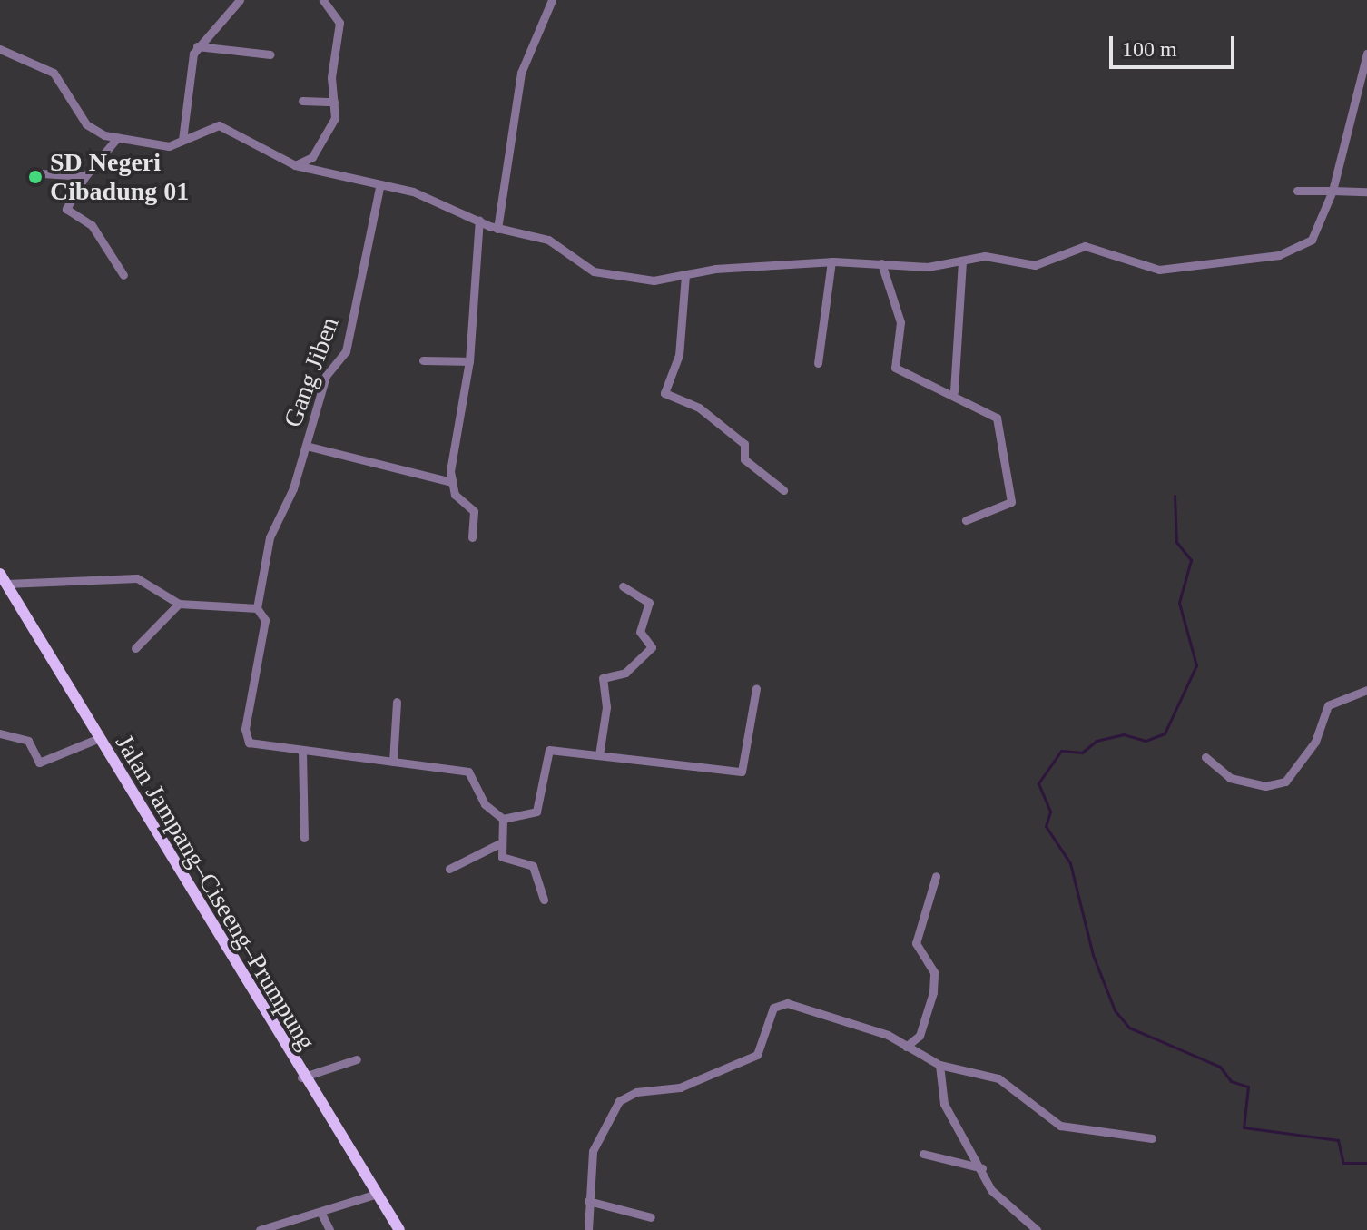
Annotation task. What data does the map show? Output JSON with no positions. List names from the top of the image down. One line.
{"streets":{"main road":["Jalan Jampang–Ciseeng–Prumpung"],"street":["Gang Jiben"]},"places":["SD Negeri Cibadung 01"],"scale_bar":"100 m"}
